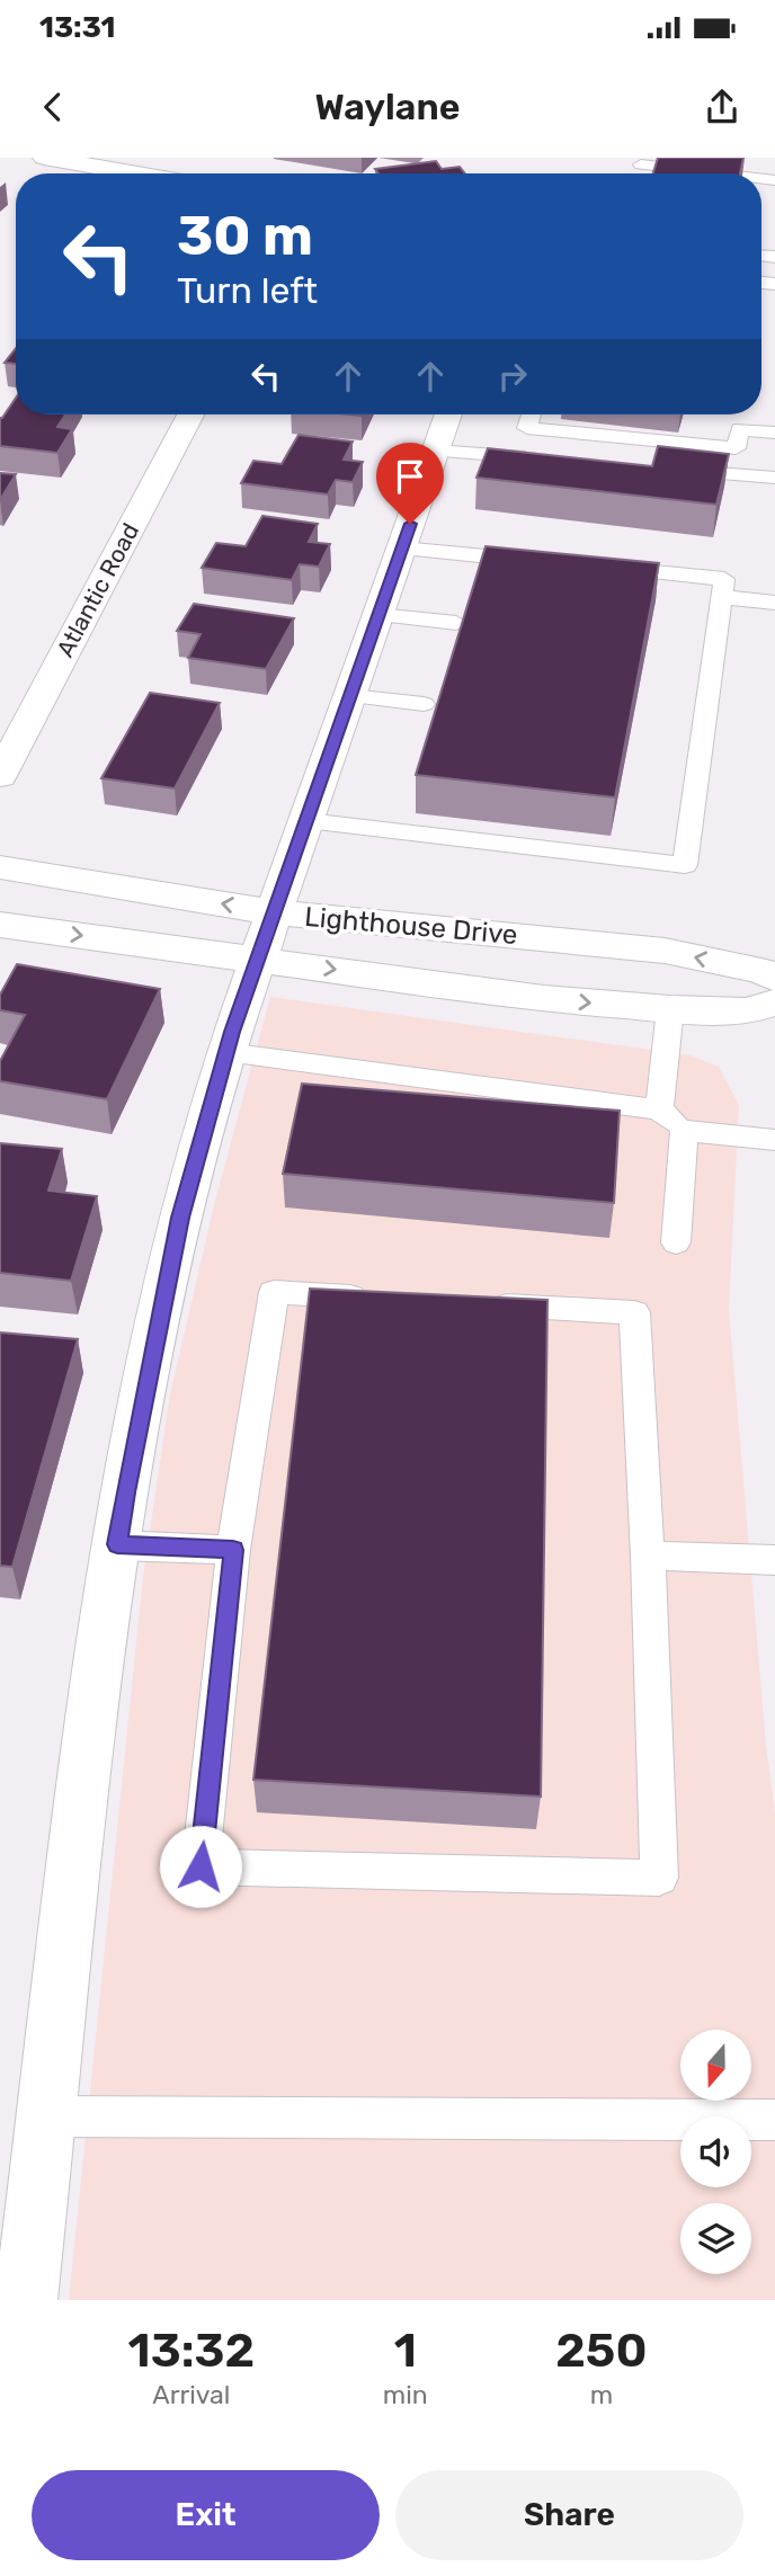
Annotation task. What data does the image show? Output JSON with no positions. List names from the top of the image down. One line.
{"streets":{"street":["Atlantic Road","Lighthouse Drive"]},"north":"bottom","page":{"status":"13:31","header":"Waylane","turn":["30 m","Turn left"],"eta":["13:32","Arrival","1","min","250","m"],"buttons":["Exit","Share"]}}
